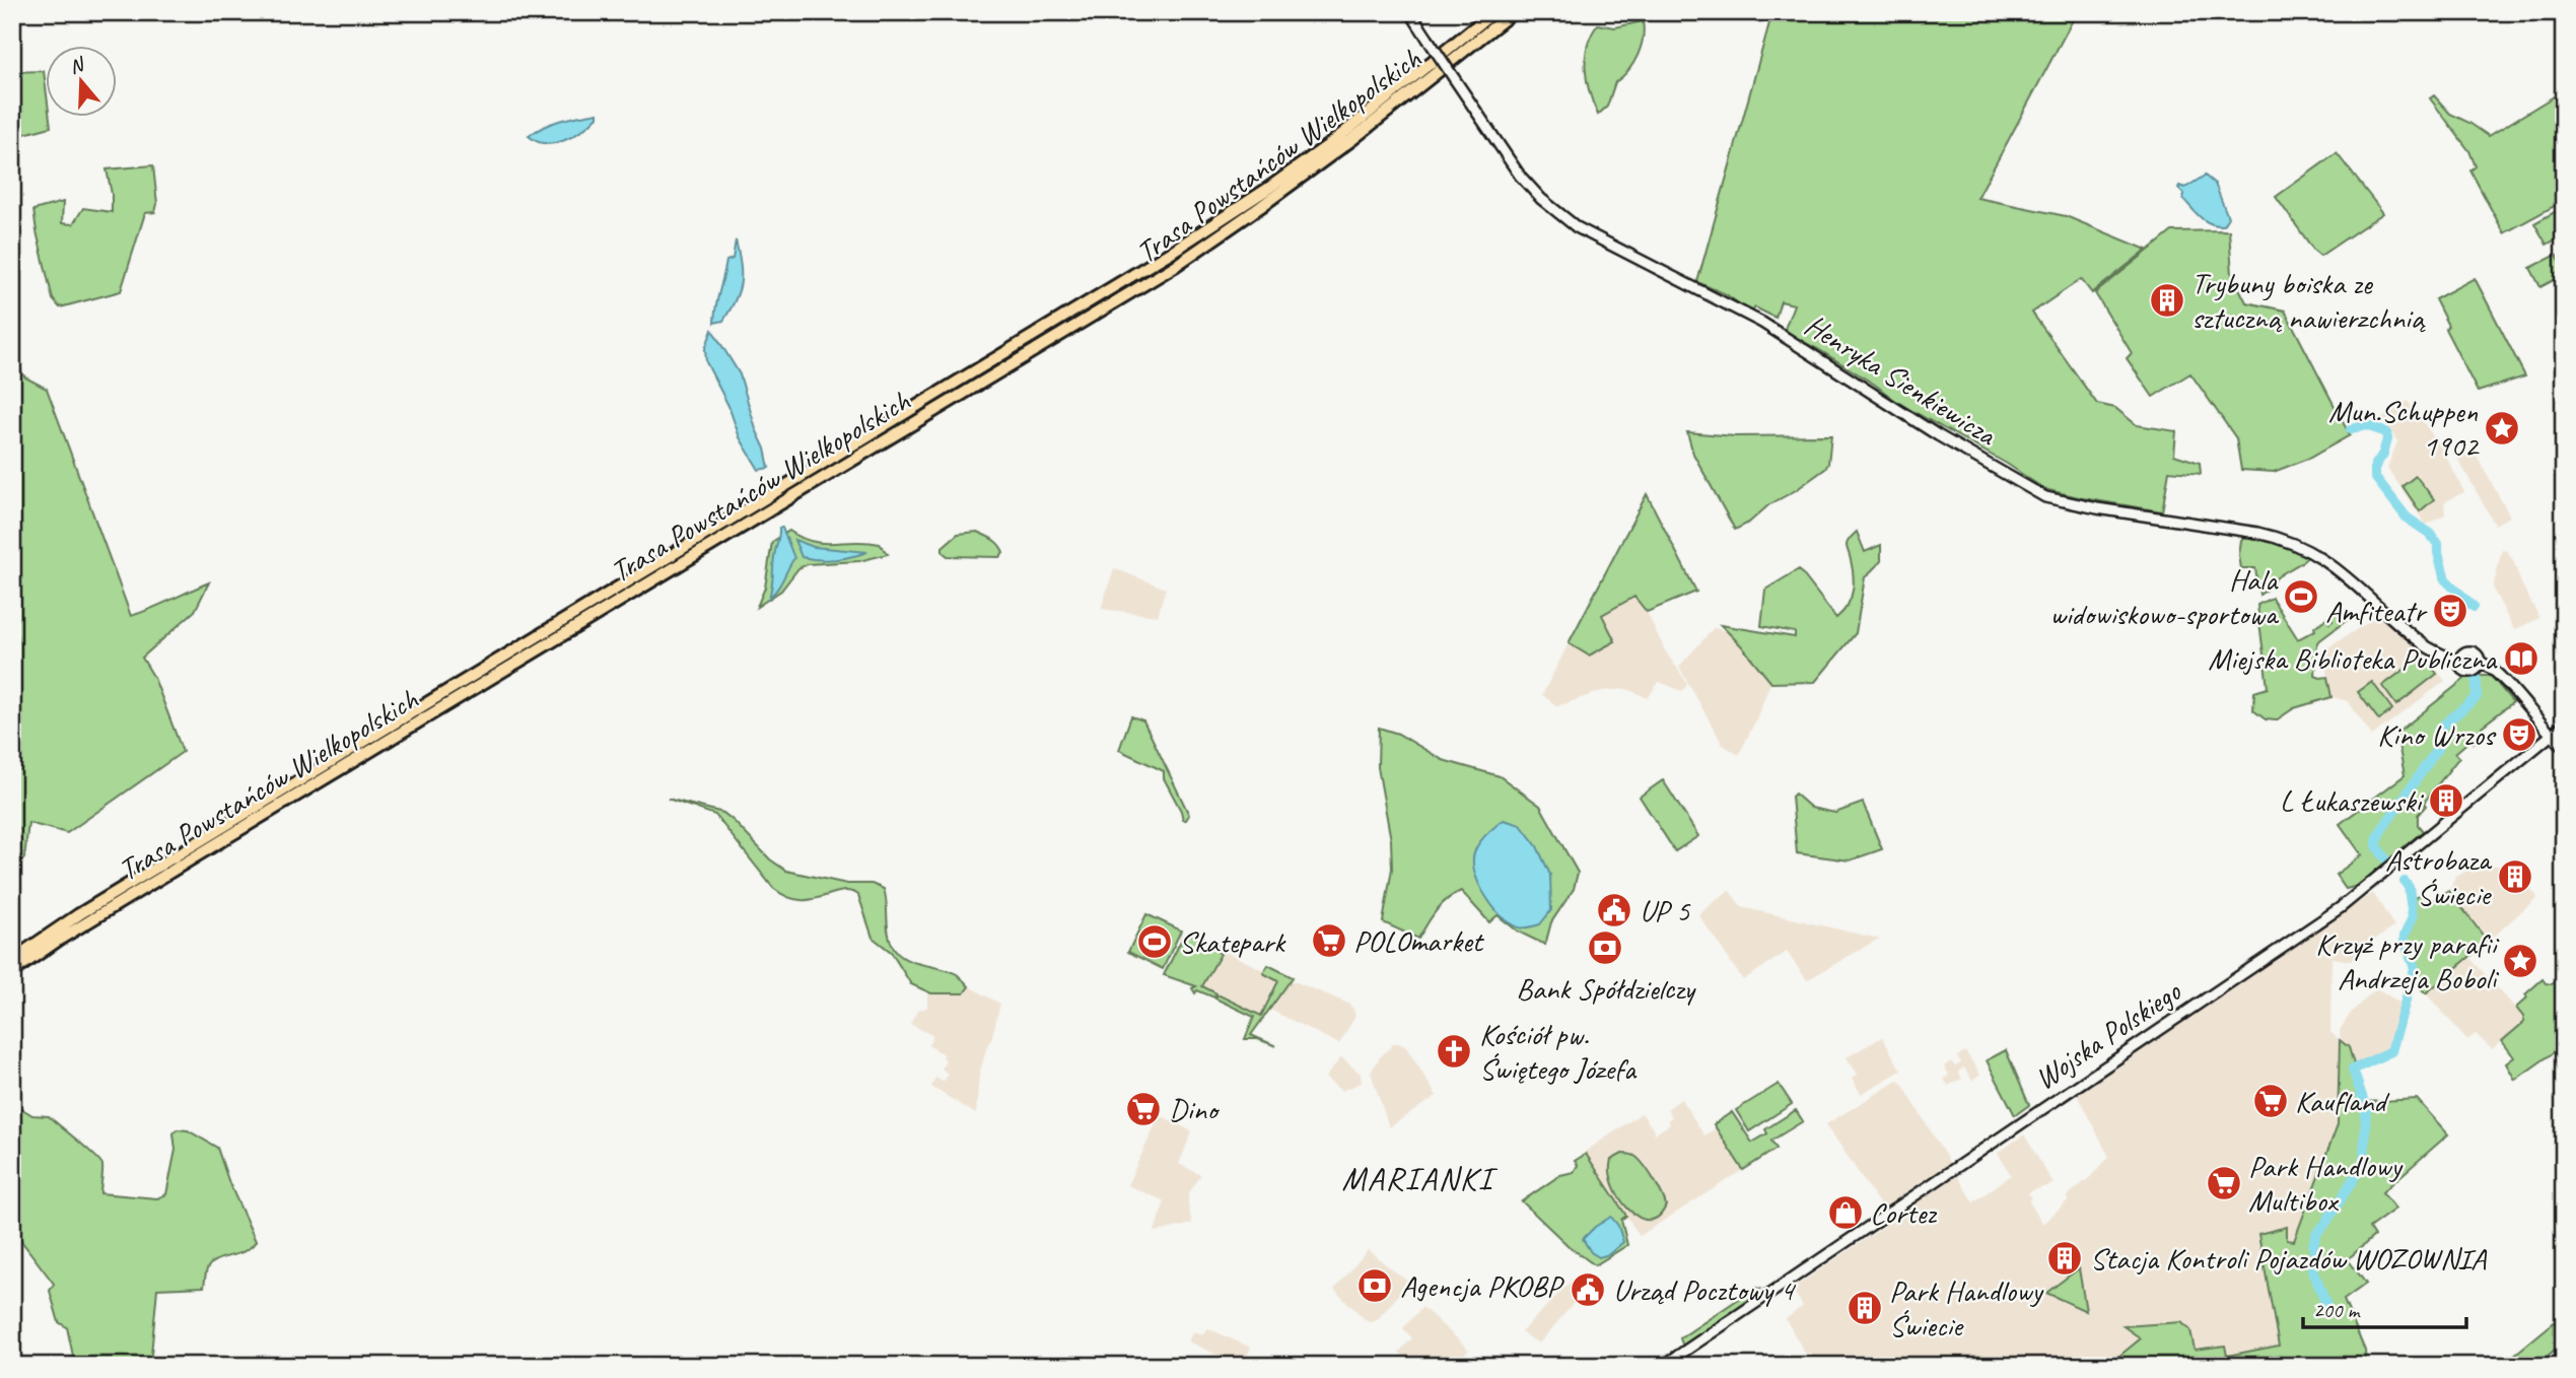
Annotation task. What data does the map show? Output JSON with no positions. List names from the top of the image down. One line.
{"streets":{"highway":["Trasa Powstańców Wielkopolskich"],"street":["Henryka Sienkiewicza","Wojska Polskiego"]},"districts":["MARIANKI"],"places":{"building":["Trybuny boiska ze sztuczną nawierzchnią","L Łukaszewski","Astrobaza Świecie","Stacja Kontroli Pojazdów WOZOWNIA","Park Handlowy Świecie"],"place":["Mun.Schuppen 1902","Krzyż przy parafii Andrzeja Boboli"],"sports":["Hala widowiskowo-sportowa","Skatepark"],"theatre":["Amfiteatr","Kino Wrzos"],"library":["Miejska Biblioteka Publiczna"],"public building":["UP 5","Urząd Pocztowy 4"],"supermarket":["POLOmarket","Kaufland","Dino","Park Handlowy Multibox"],"bank":["Bank Spółdzielczy","Agencja PKOBP"],"church":["Kościół pw. Świętego Józefa"],"shop":["Cortez"]},"scale_bar":"200 m","north":"top"}
